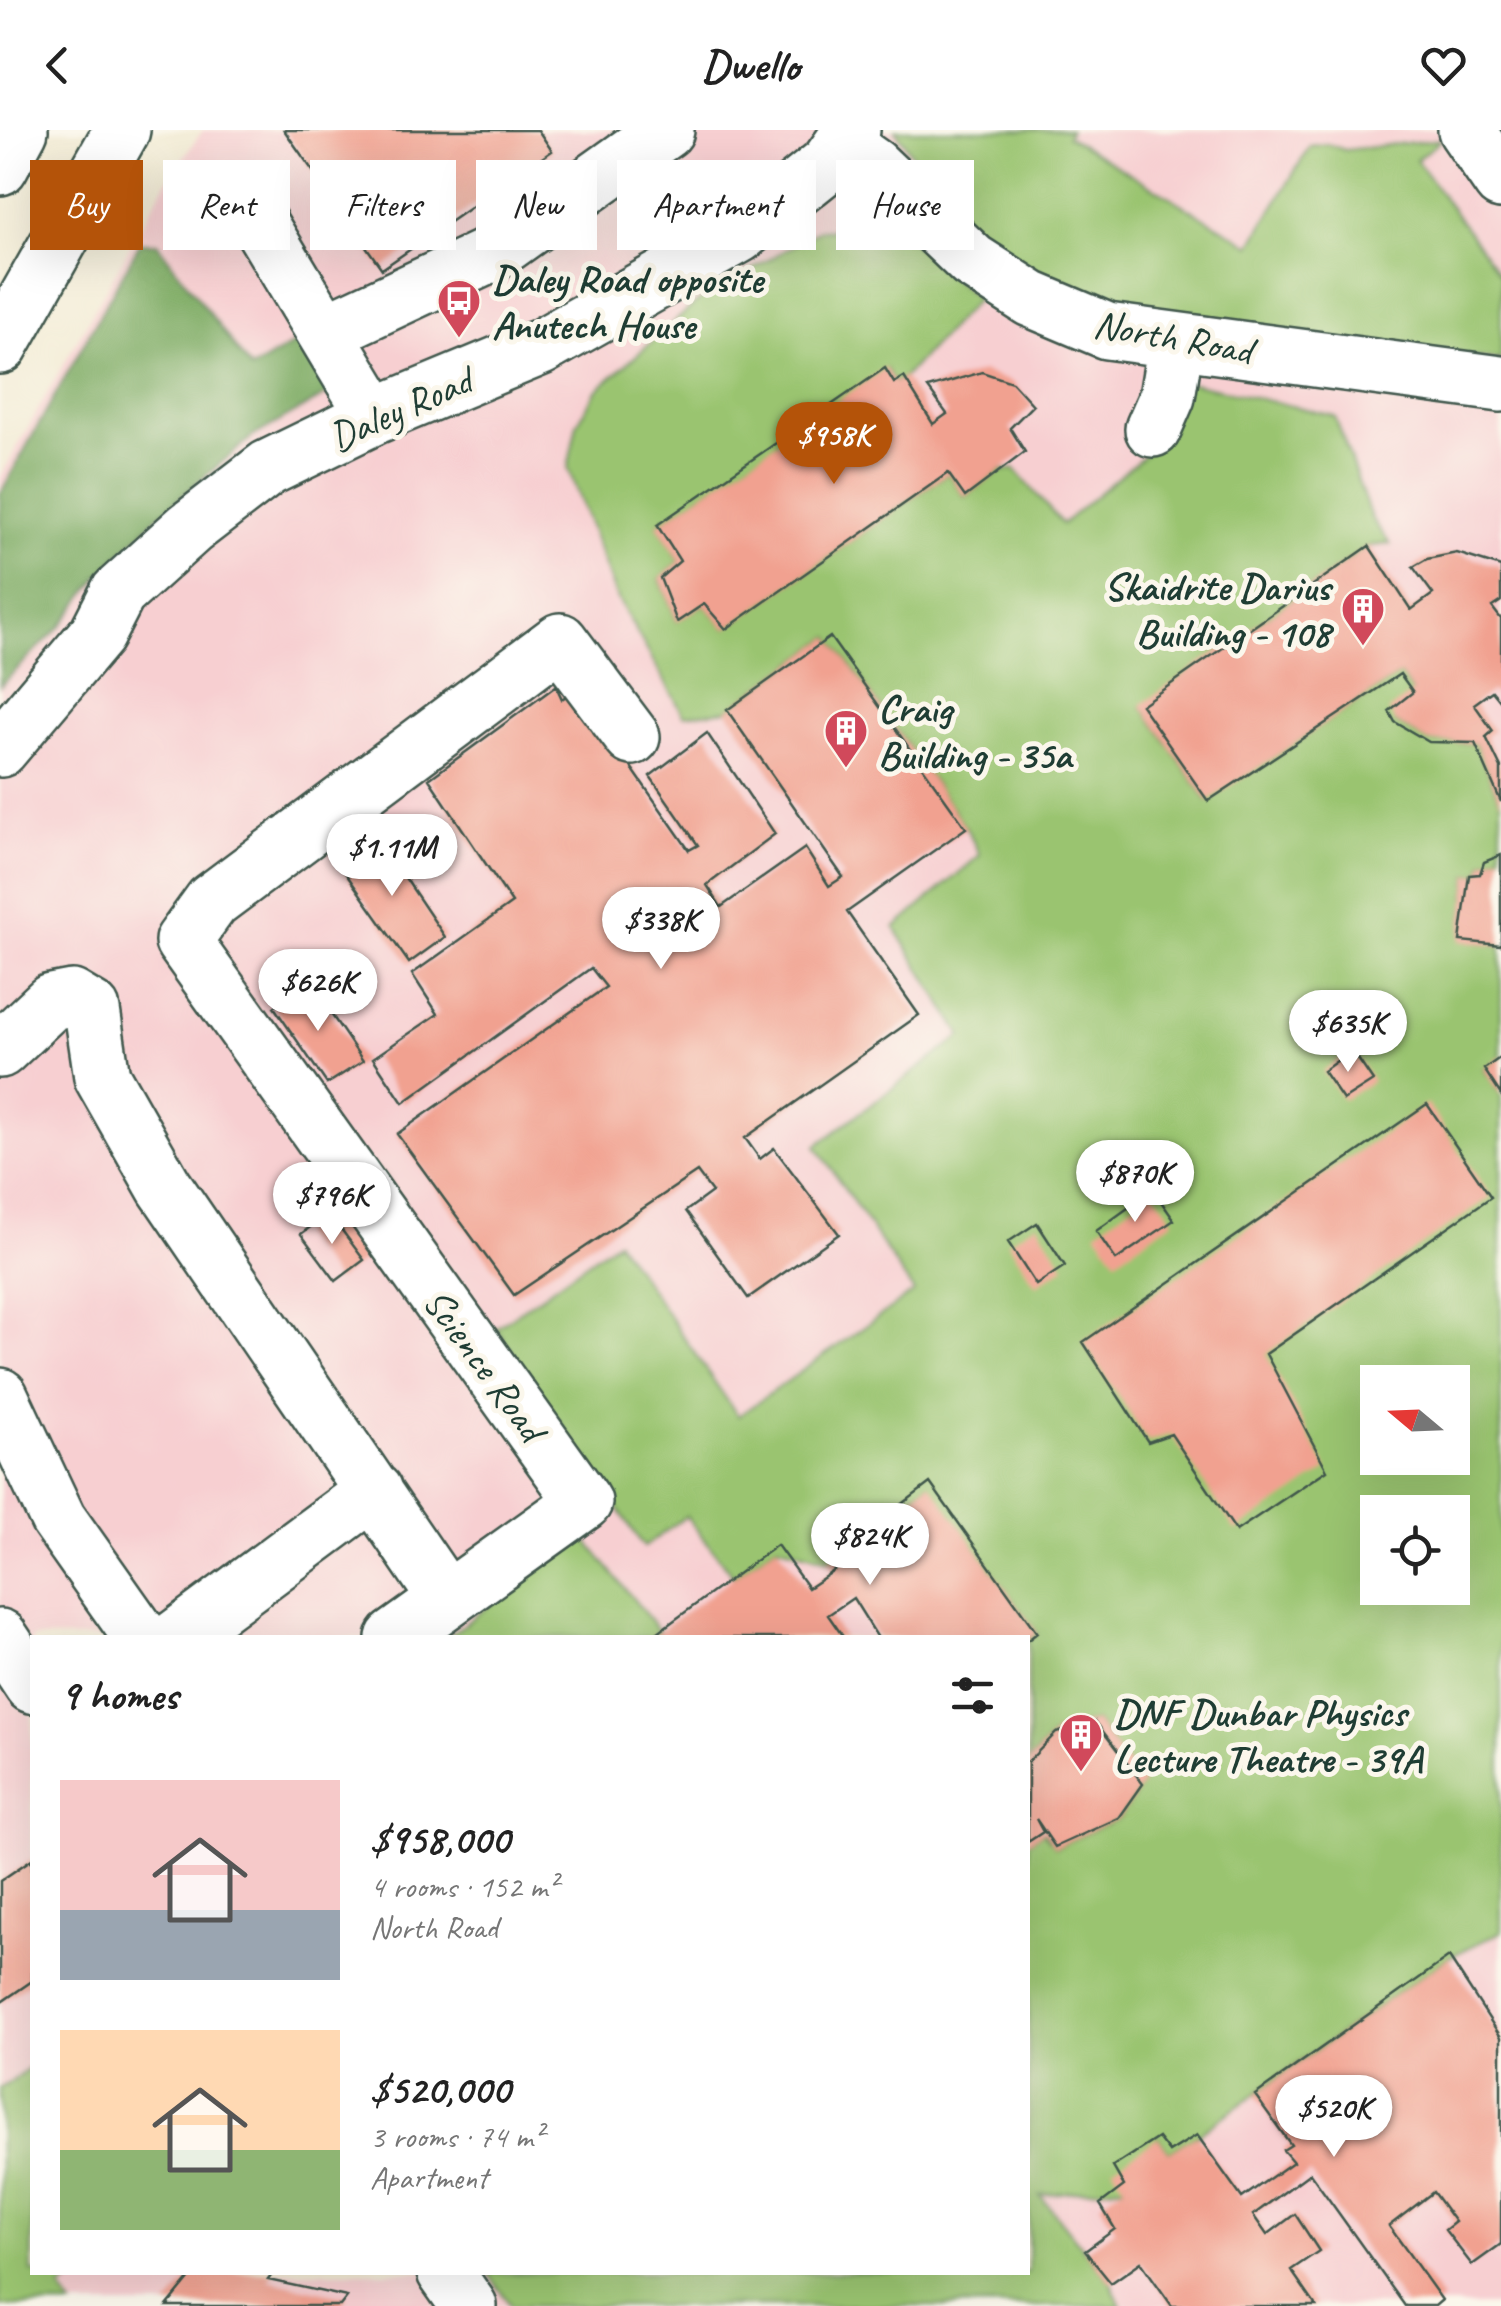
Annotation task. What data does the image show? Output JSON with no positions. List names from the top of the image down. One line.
{"streets":{"street":["North Road","Daley Road","Science Road"]},"crossings":[["North Road","Daley Road"]],"places":{"bus stop":["Daley Road opposite Anutech House"],"building":["Skaidrite Darius Building - 108","Craig Building - 35a","DNF Dunbar Physics Lecture Theatre - 39A"]},"north":"left","page":{"header":"Dwello","chip":["Buy","Rent","Filters","New","Apartment","House"],"price":["$958K","$1.11M","$338K","$626K","$635K","$870K","$796K","$824K","$520K"],"heading":"9 homes","list":[{"name":"$958,000","note":"4 rooms · 152 m² · North Road"},{"name":"$520,000","note":"3 rooms · 74 m² · Apartment"}]}}
